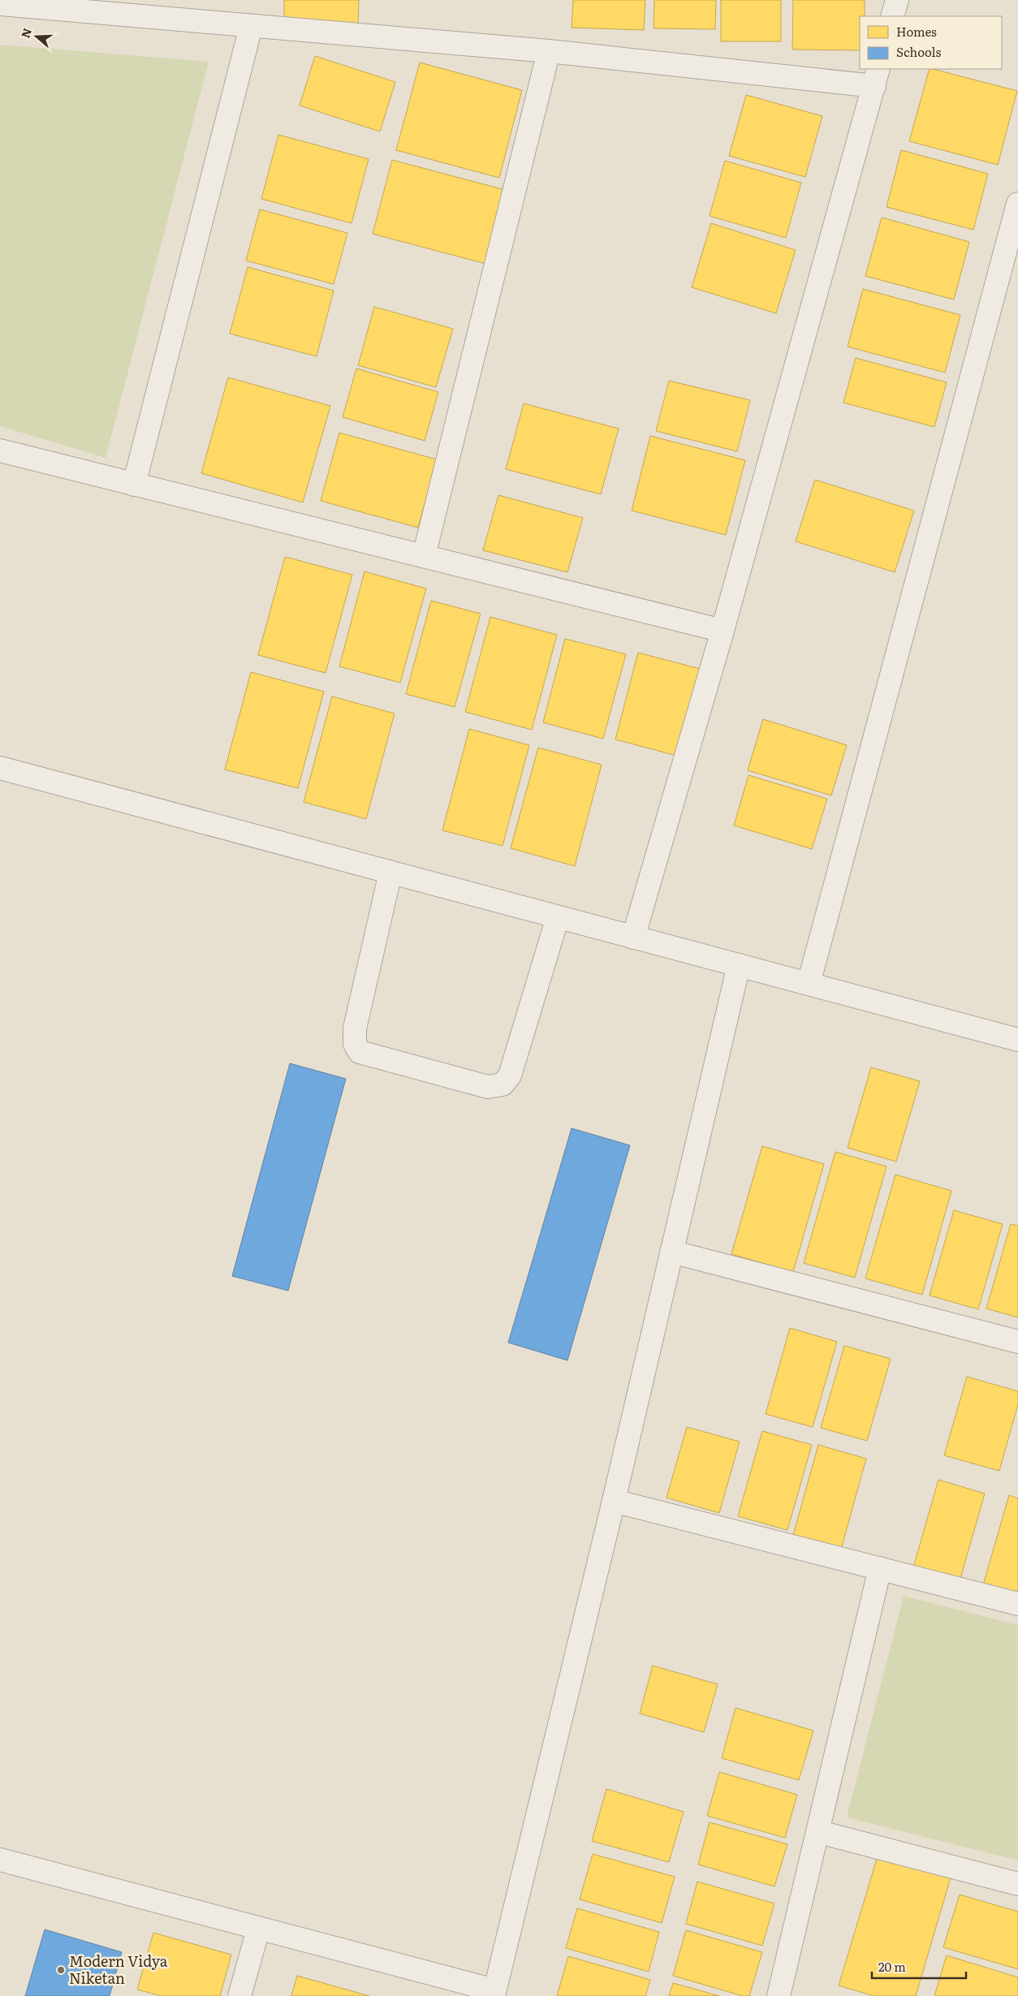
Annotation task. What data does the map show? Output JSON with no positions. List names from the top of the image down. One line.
{"places":["Modern Vidya Niketan"],"legend":["Homes","Schools"],"scale_bar":"20 m","north":"left"}
